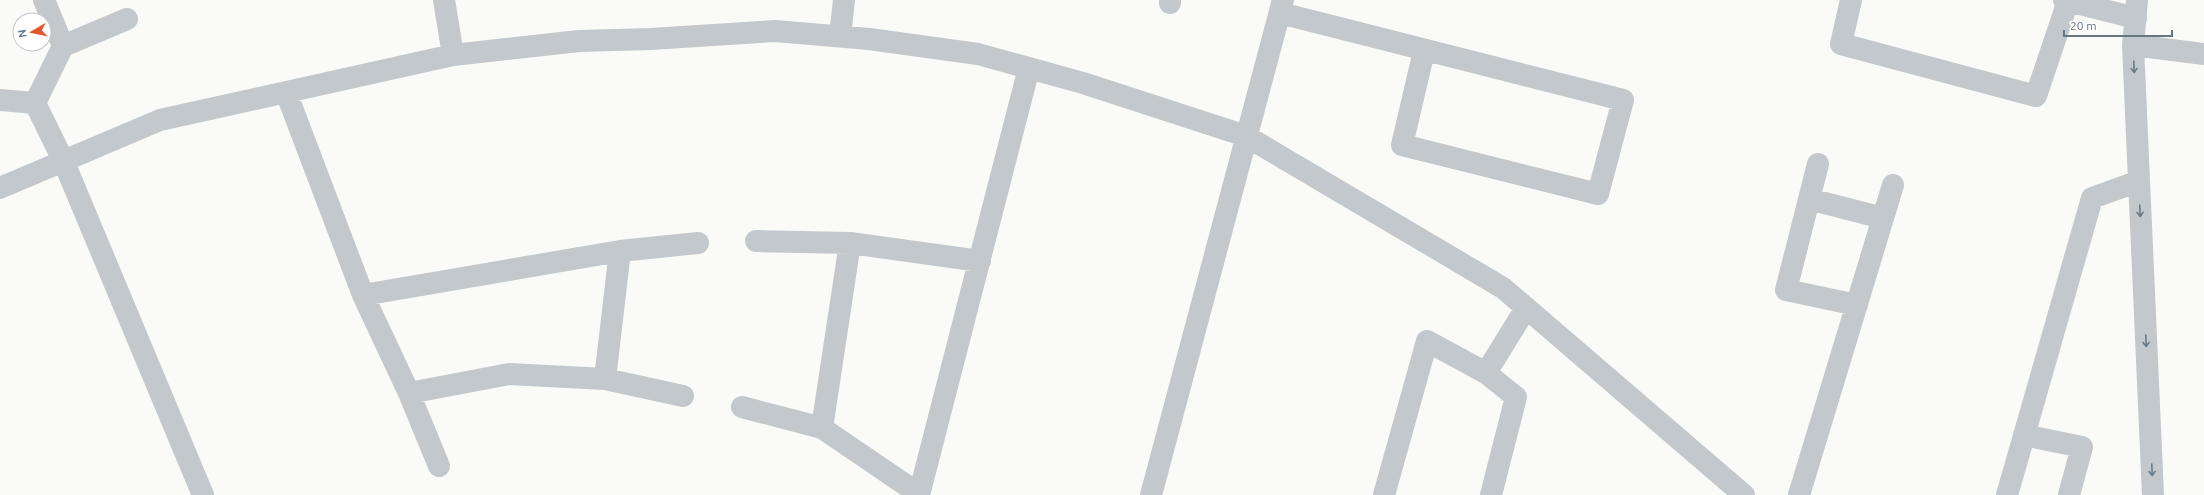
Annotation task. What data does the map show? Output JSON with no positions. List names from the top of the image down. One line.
{"scale_bar":"20 m","north":"left"}
